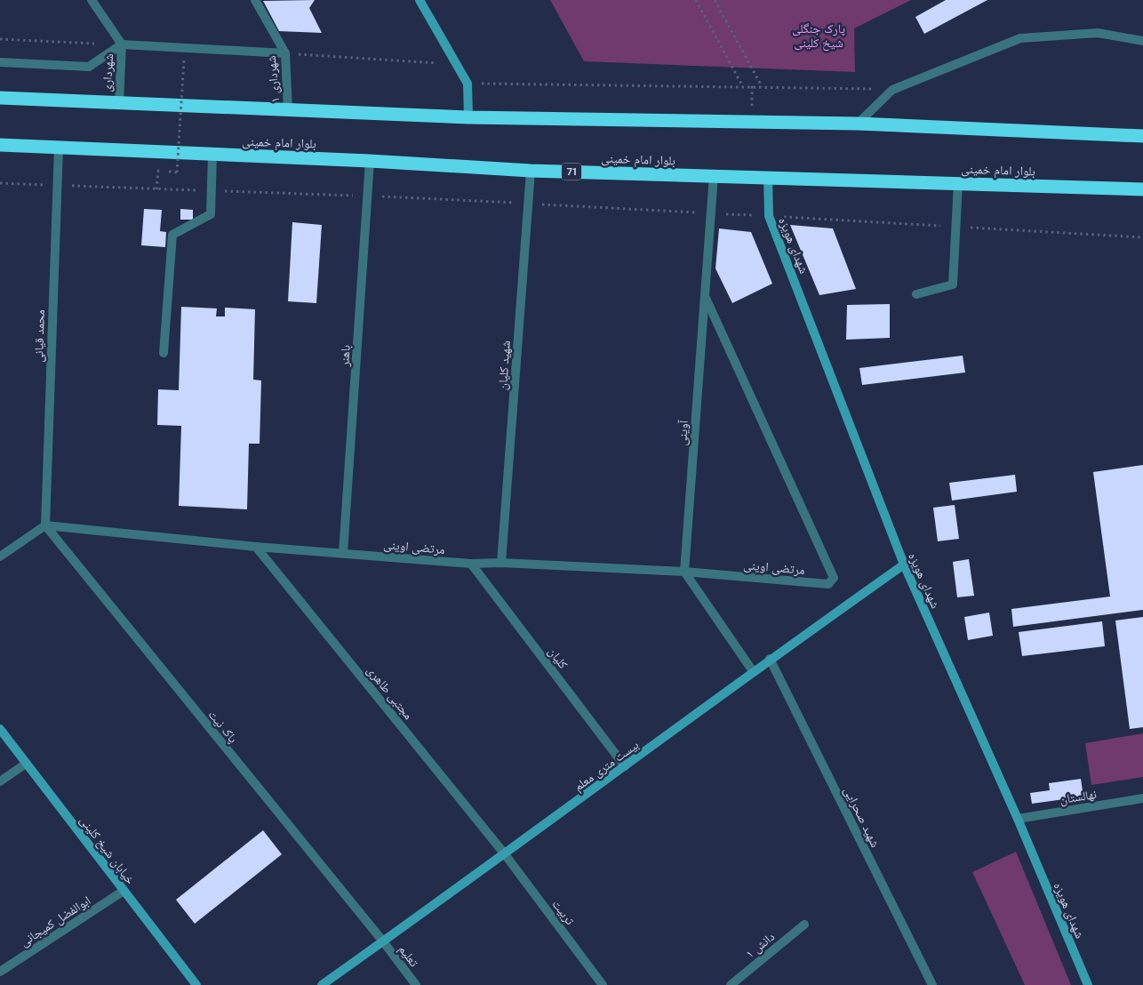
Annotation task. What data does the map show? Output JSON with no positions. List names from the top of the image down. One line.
{"streets":{"highway":["بلوار امام خمینی","71"],"street":["شهرداری","شهرداری ۱","شهدای هویزه","محمد قیانی","باهنر","شهید کلیان","آوینی","مرتضی اوینی","کلیان","مجتبی طاهری","پاک نیت","بیست متری معلم","نهالستان","شهید صحرایی","خیابان شیخ کلینی","تربیت","ابوالفضل کمیجانی","دانش ۱","تعلیم"]},"crossings":[["بلوار امام خمینی","شهدای هویزه"],["بلوار امام خمینی","محمد قیانی"],["بلوار امام خمینی","باهنر"],["بلوار امام خمینی","شهید کلیان"],["بلوار امام خمینی","آوینی"],["شهدای هویزه","بیست متری معلم"],["شهدای هویزه","نهالستان"],["محمد قیانی","مرتضی اوینی"],["محمد قیانی","پاک نیت"],["باهنر","مرتضی اوینی"],["شهید کلیان","مرتضی اوینی"],["آوینی","مرتضی اوینی"],["مرتضی اوینی","کلیان"],["مرتضی اوینی","مجتبی طاهری"],["مرتضی اوینی","پاک نیت"],["کلیان","بیست متری معلم"],["مجتبی طاهری","بیست متری معلم"],["مجتبی طاهری","تربیت"],["پاک نیت","بیست متری معلم"],["پاک نیت","تعلیم"],["بیست متری معلم","شهید صحرایی"],["بیست متری معلم","تربیت"],["بیست متری معلم","تعلیم"],["خیابان شیخ کلینی","ابوالفضل کمیجانی"]],"parks":["پارک جنگلی شیخ کلینی"]}
